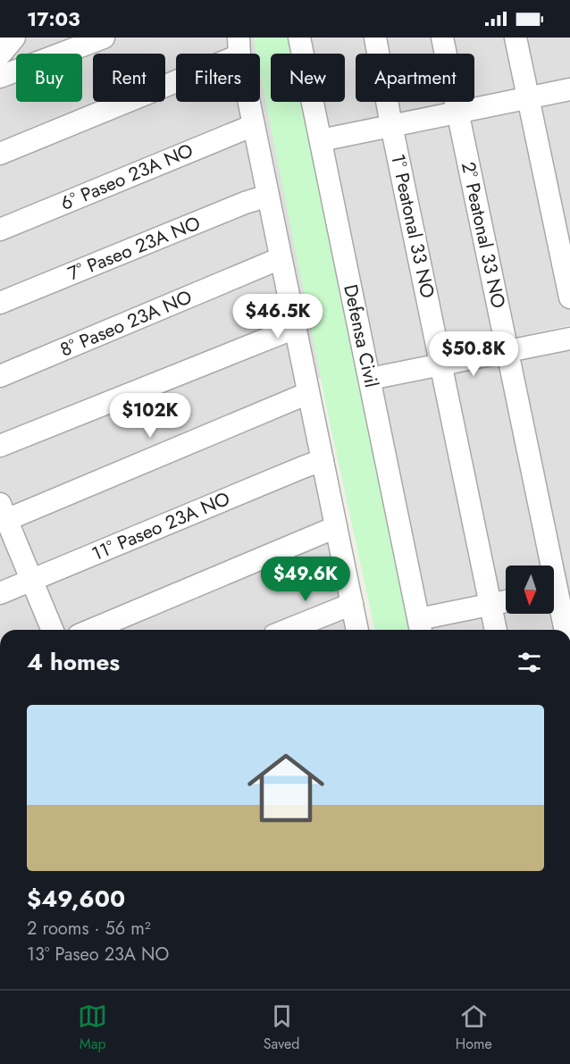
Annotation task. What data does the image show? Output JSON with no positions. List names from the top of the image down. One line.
{"streets":{"street":["6° Paseo 23A NO","1° Peatonal 33 NO","2° Peatonal 33 NO","7° Paseo 23A NO","8° Paseo 23A NO","Defensa Civil","11° Paseo 23A NO"]},"north":"bottom","page":{"status":"17:03","chip":["Buy","Rent","Filters","New","Apartment"],"price":["$46.5K","$50.8K","$102K","$49.6K"],"heading":"4 homes","list":[{"name":"$49,600","note":"2 rooms · 56 m² · 13° Paseo 23A NO"}],"tabs":["Map","Saved","Home"]}}
